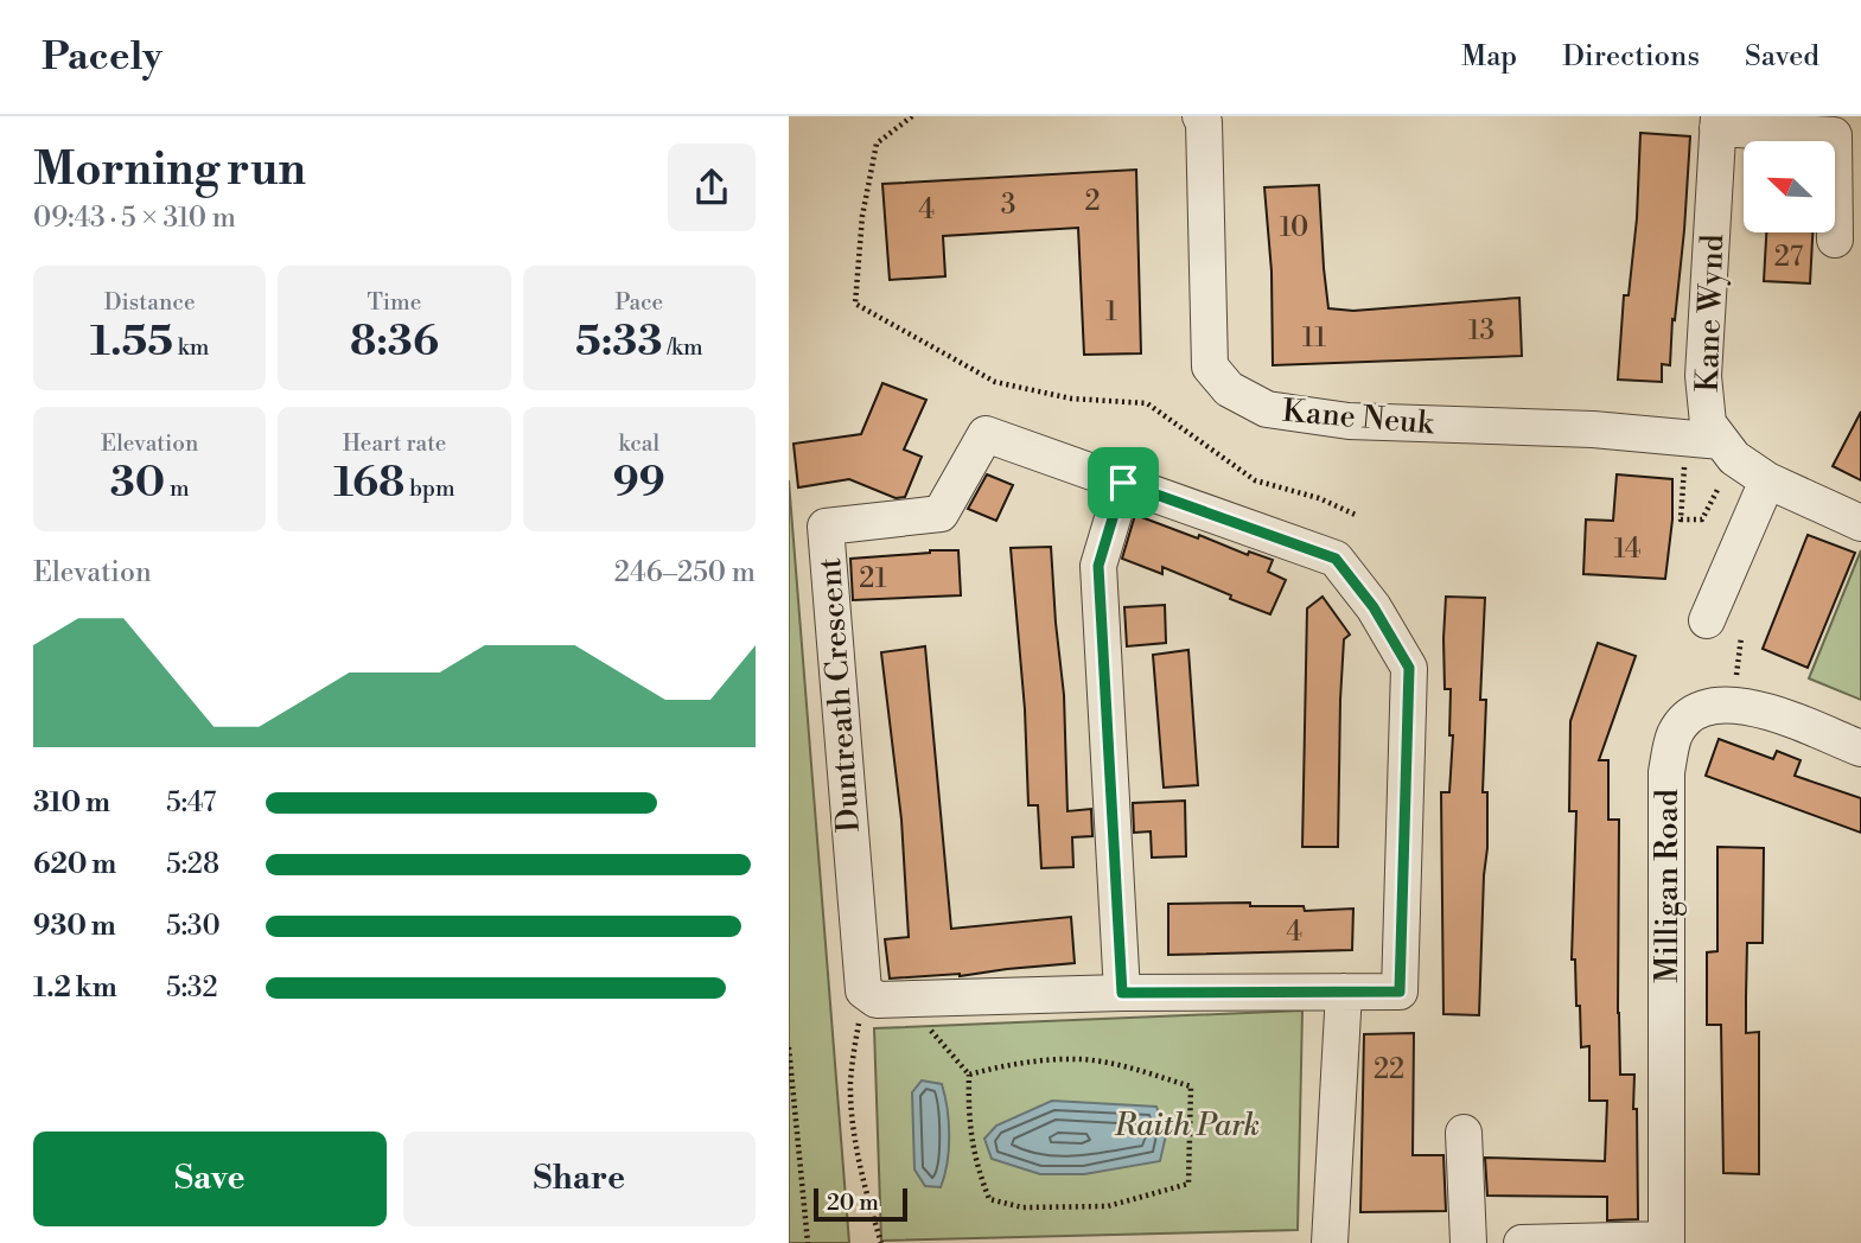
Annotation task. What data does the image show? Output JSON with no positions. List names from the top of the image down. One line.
{"streets":{"street":["Kane Wynd","Kane Neuk","Duntreath Crescent","Milligan Road"]},"crossings":[["Kane Wynd","Kane Neuk"]],"parks":["Raith Park"],"house_numbers":["2","3","4","10","27","1","13","11","14","21","4","22"],"scale_bar":"20 m","north":"top left","page":{"header":"Pacely","nav":["Map","Directions","Saved"],"heading":["Morning run","09:43 · 5 × 310 m"],"stats":[["Distance","1.55 km"],["Time","8:36"],["Pace","5:33 /km"],["Elevation","30 m"],["Heart rate","168 bpm"],["kcal","99"]],"chart":["Elevation","246–250 m"],"list":[{"name":"310 m","note":"5:47"},{"name":"620 m","note":"5:28"},{"name":"930 m","note":"5:30"},{"name":"1.2 km","note":"5:32"}],"buttons":["Save","Share"],"scale":"20 m"}}
